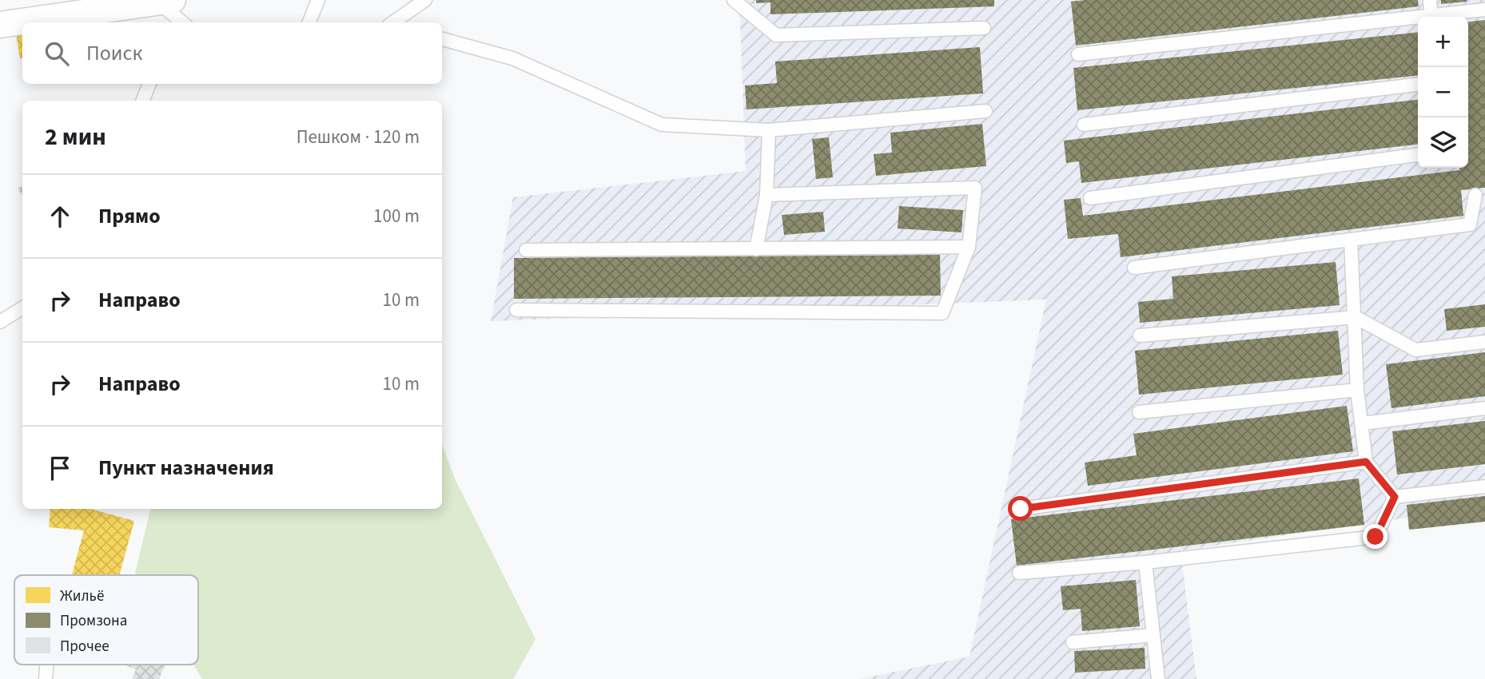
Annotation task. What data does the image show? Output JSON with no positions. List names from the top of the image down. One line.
{"legend":["Жильё","Промзона","Прочее"],"page":{"map_buttons":["+","−"],"search":"Поиск","heading":["2 мин","Пешком · 120 m"],"list":[["Прямо","100 m"],["Направо","10 m"],["Направо","10 m"],"Пункт назначения"]}}
